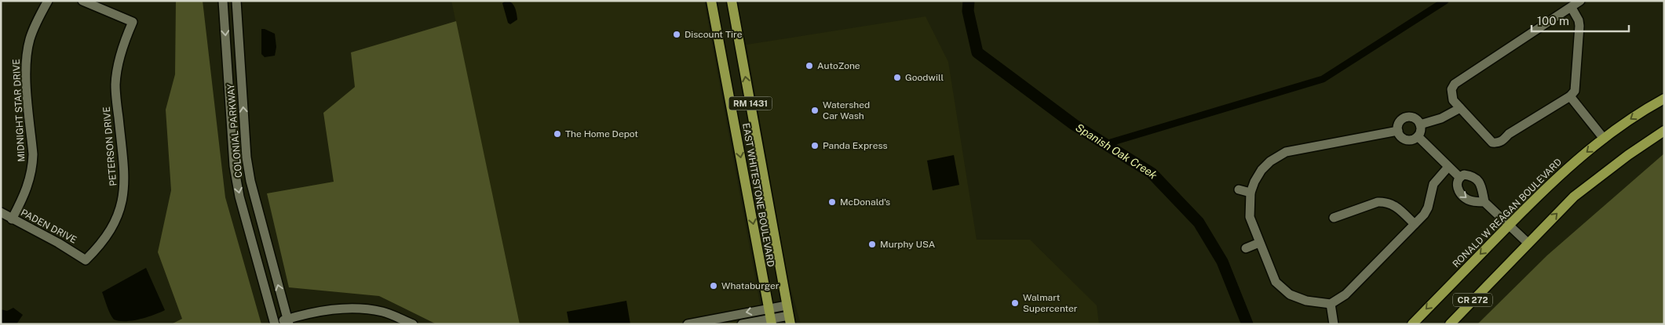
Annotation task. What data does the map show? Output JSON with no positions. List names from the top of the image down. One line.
{"streets":{"main road":["RM 1431","EAST WHITESTONE BOULEVARD","RONALD W REAGAN BOULEVARD","CR 272"],"street":["MIDNIGHT STAR DRIVE","COLONIAL PARKWAY","PETERSON DRIVE","PADEN DRIVE"]},"crossings":[["MIDNIGHT STAR DRIVE","PADEN DRIVE"],["PETERSON DRIVE","PADEN DRIVE"]],"water":["Spanish Oak Creek"],"places":["Discount Tire","AutoZone","Goodwill","Watershed Car Wash","The Home Depot","Panda Express","McDonald's","Murphy USA","Whataburger","Walmart Supercenter"],"scale_bar":"100 m"}
